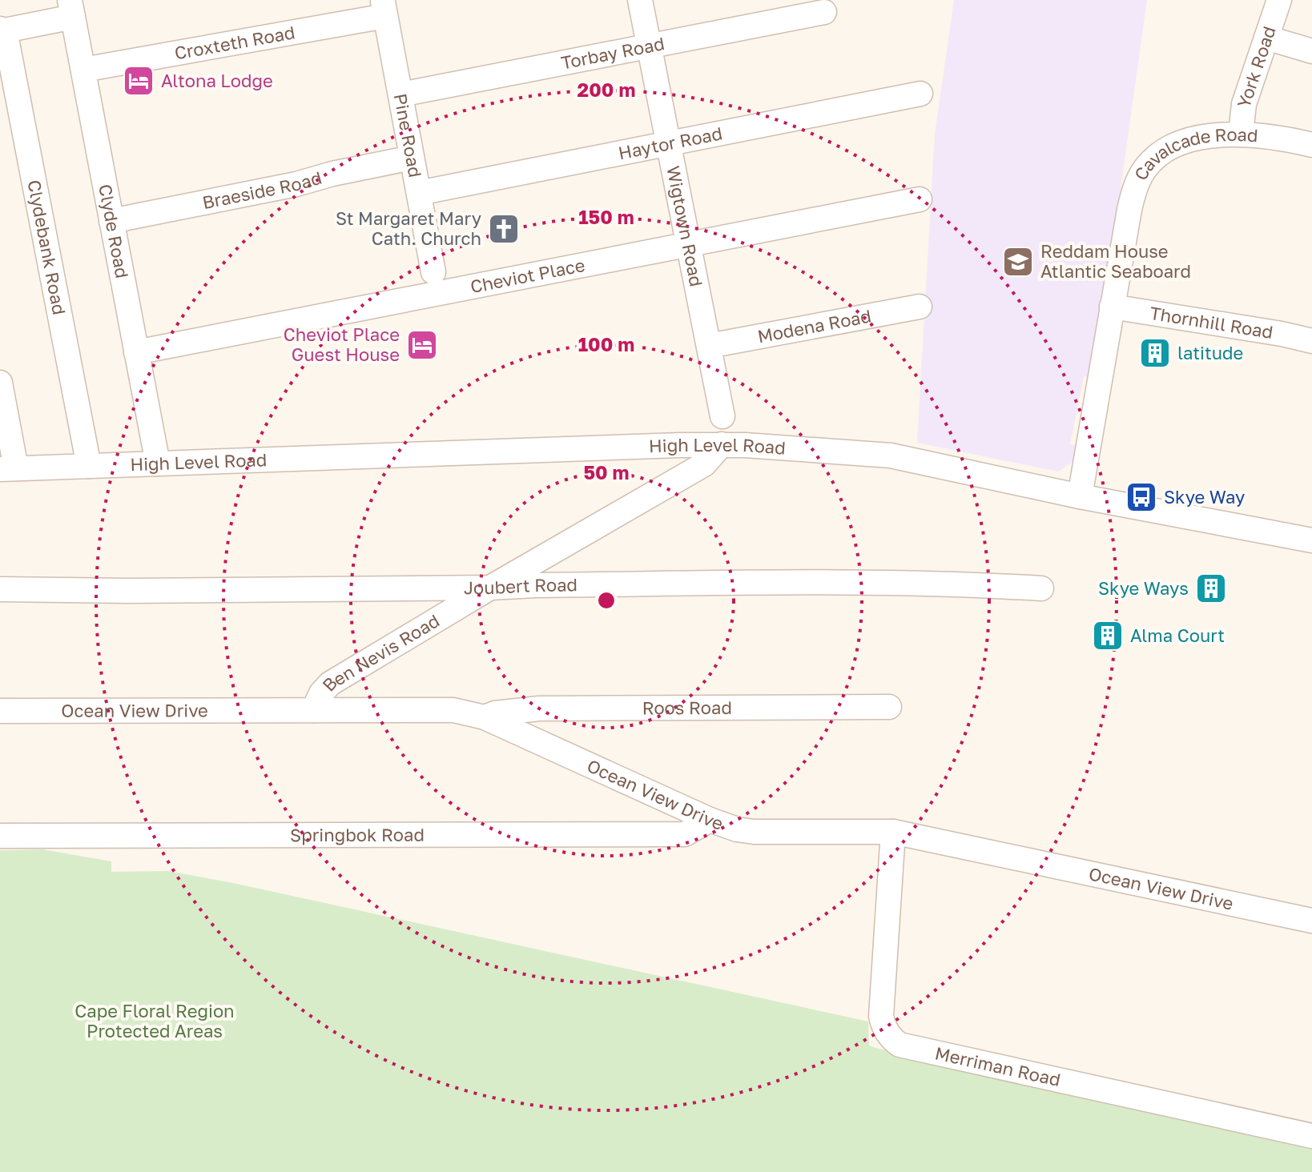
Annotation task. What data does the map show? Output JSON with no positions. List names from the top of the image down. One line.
{"streets":{"street":["Croxteth Road","Torbay Road","York Road","Pine Road","Haytor Road","Cavalcade Road","Braeside Road","Wigtown Road","Clyde Road","Clydebank Road","Cheviot Place","Thornhill Road","Modena Road","High Level Road","Joubert Road","Ben Nevis Road","Roos Road","Ocean View Drive","Springbok Road","Merriman Road"]},"crossings":[["Croxteth Road","Pine Road"],["Croxteth Road","Clyde Road"],["Torbay Road","Pine Road"],["Torbay Road","Wigtown Road"],["York Road","Cavalcade Road"],["Pine Road","Haytor Road"],["Pine Road","Braeside Road"],["Haytor Road","Wigtown Road"],["Cavalcade Road","Thornhill Road"],["Cavalcade Road","High Level Road"],["Braeside Road","Clyde Road"],["Wigtown Road","Cheviot Place"],["Wigtown Road","Modena Road"],["Clyde Road","Clydebank Road"],["Clyde Road","Cheviot Place"],["Clyde Road","High Level Road"],["Clydebank Road","High Level Road"],["High Level Road","Ben Nevis Road"],["Joubert Road","Ben Nevis Road"],["Ben Nevis Road","Ocean View Drive"],["Roos Road","Ocean View Drive"],["Ocean View Drive","Springbok Road"],["Ocean View Drive","Merriman Road"]],"parks":["Cape Floral Region Protected Areas"],"places":{"hotel":["Altona Lodge","Cheviot Place Guest House"],"church":["St Margaret Mary Cath. Church"],"school or university":["Reddam House Atlantic Seaboard"],"building":["latitude","Skye Ways","Alma Court"],"bus stop":["Skye Way"]},"rings":["200 m","150 m","100 m","50 m"]}
